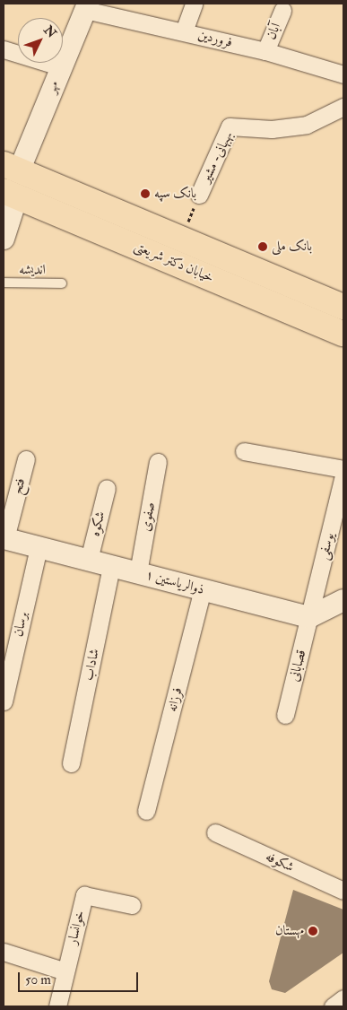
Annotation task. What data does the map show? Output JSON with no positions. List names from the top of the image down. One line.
{"streets":{"main road":["خیابان دکتر شریعتی"],"street":["آبان","فروردین","مهر","بهبهانی- مشیر","فتح","صفوی","شکوه","یوسفی","ذوالریاستین ۱","برسان","شاداب","قصابانی","فرزانه","شکوفه","خوانسار"],"lane":["اندیشه"]},"crossings":[["آبان","فروردین"],["فروردین","مهر"],["مهر","خیابان دکتر شریعتی"],["فتح","ذوالریاستین ۱"],["صفوی","ذوالریاستین ۱"],["شکوه","ذوالریاستین ۱"],["یوسفی","ذوالریاستین ۱"],["یوسفی","قصابانی"],["ذوالریاستین ۱","برسان"],["ذوالریاستین ۱","شاداب"],["ذوالریاستین ۱","قصابانی"],["ذوالریاستین ۱","فرزانه"]],"places":["بانک سپه","بانک ملی","مهستان"],"scale_bar":"50 m","north":"top right"}
